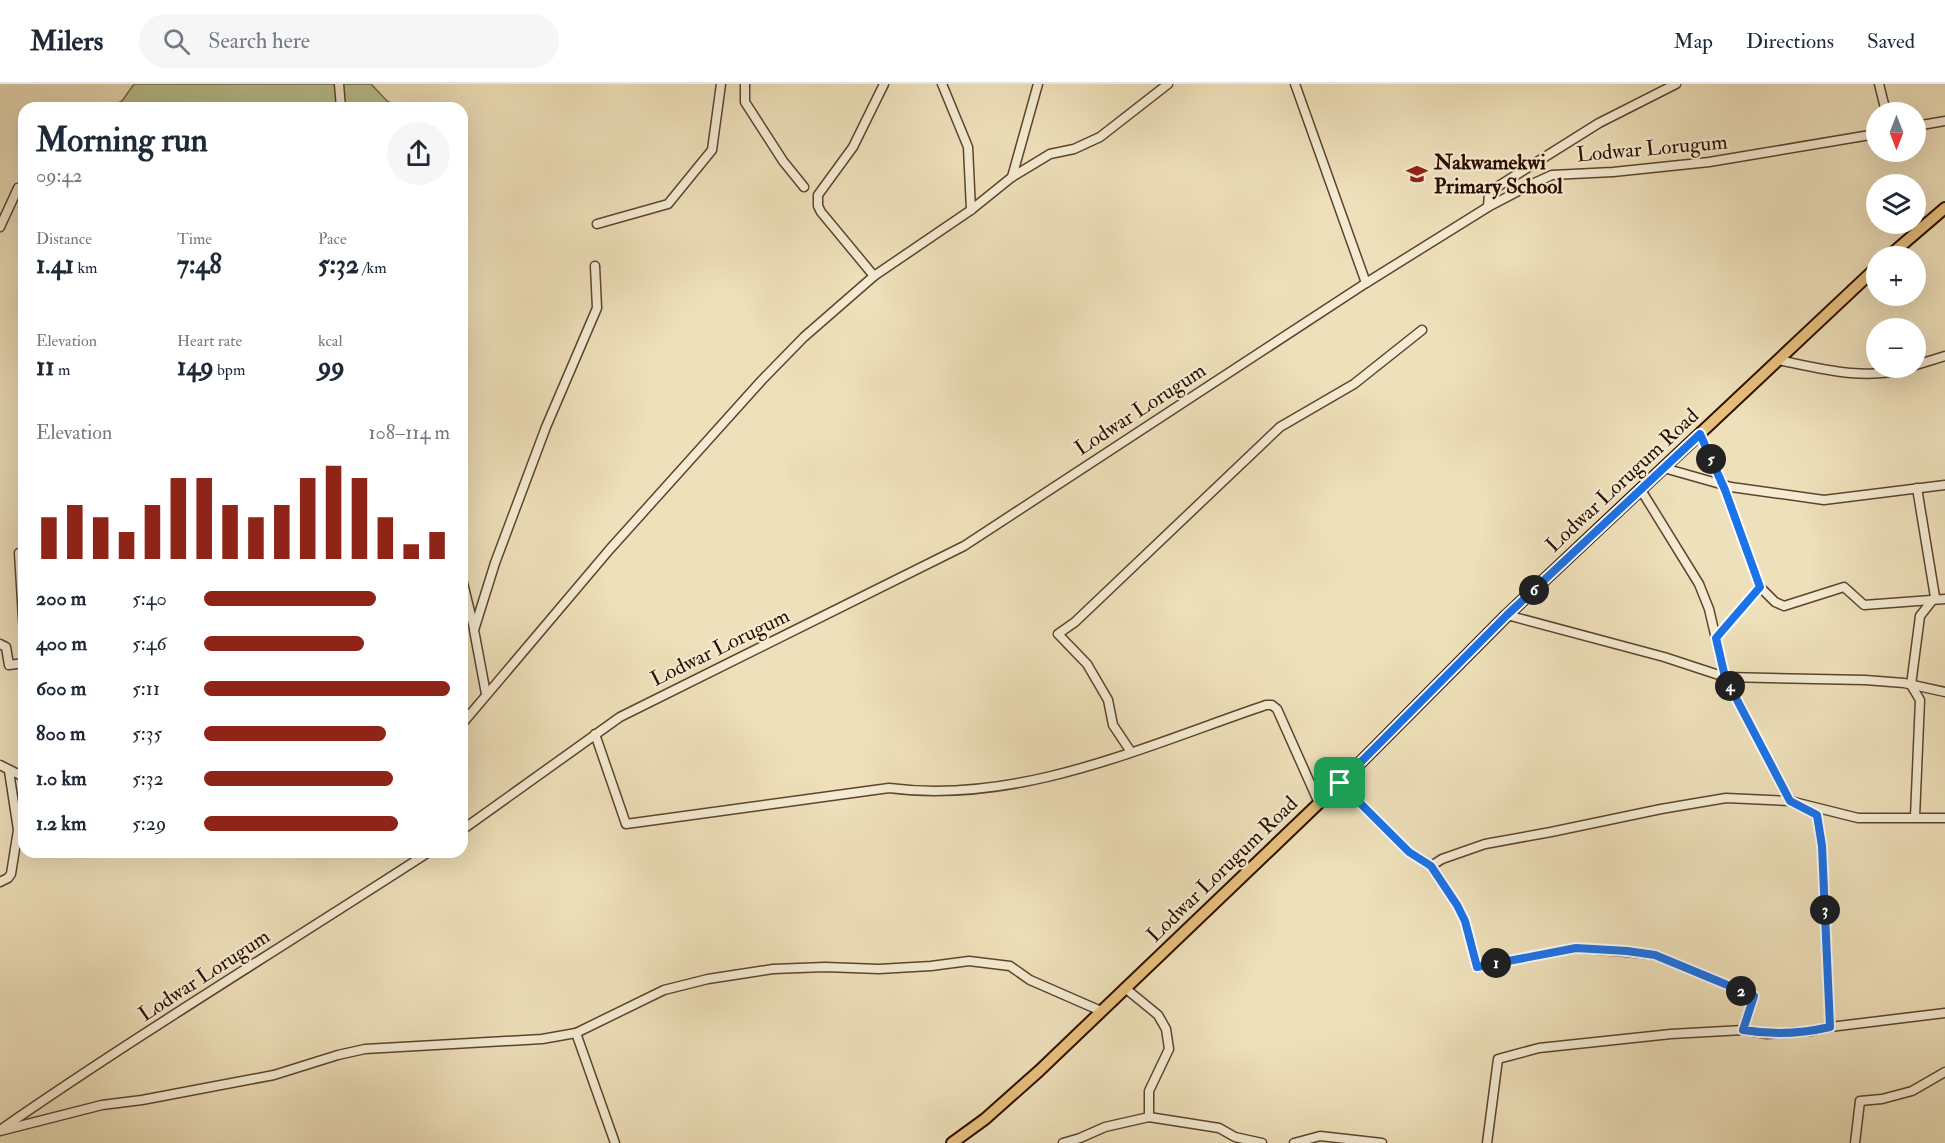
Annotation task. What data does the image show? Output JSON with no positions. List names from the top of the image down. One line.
{"streets":{"main road":["Lodwar Lorugum Road"],"street":["Lodwar Lorugum"]},"places":{"school or university":["Nakwamekwi Primary School"]},"north":"bottom","page":{"header":"Milers","search":"Search here","nav":["Map","Directions","Saved"],"map_buttons":["+","−"],"heading":["Morning run","09:42"],"stats":[["Distance","1.41 km"],["Time","7:48"],["Pace","5:32 /km"],["Elevation","11 m"],["Heart rate","149 bpm"],["kcal","99"]],"chart":["Elevation","108–114 m"],"pins":["5","6","4","3","1","2"],"list":[{"name":"200 m","note":"5:40"},{"name":"400 m","note":"5:46"},{"name":"600 m","note":"5:11"},{"name":"800 m","note":"5:35"},{"name":"1.0 km","note":"5:32"},{"name":"1.2 km","note":"5:29"}]}}
